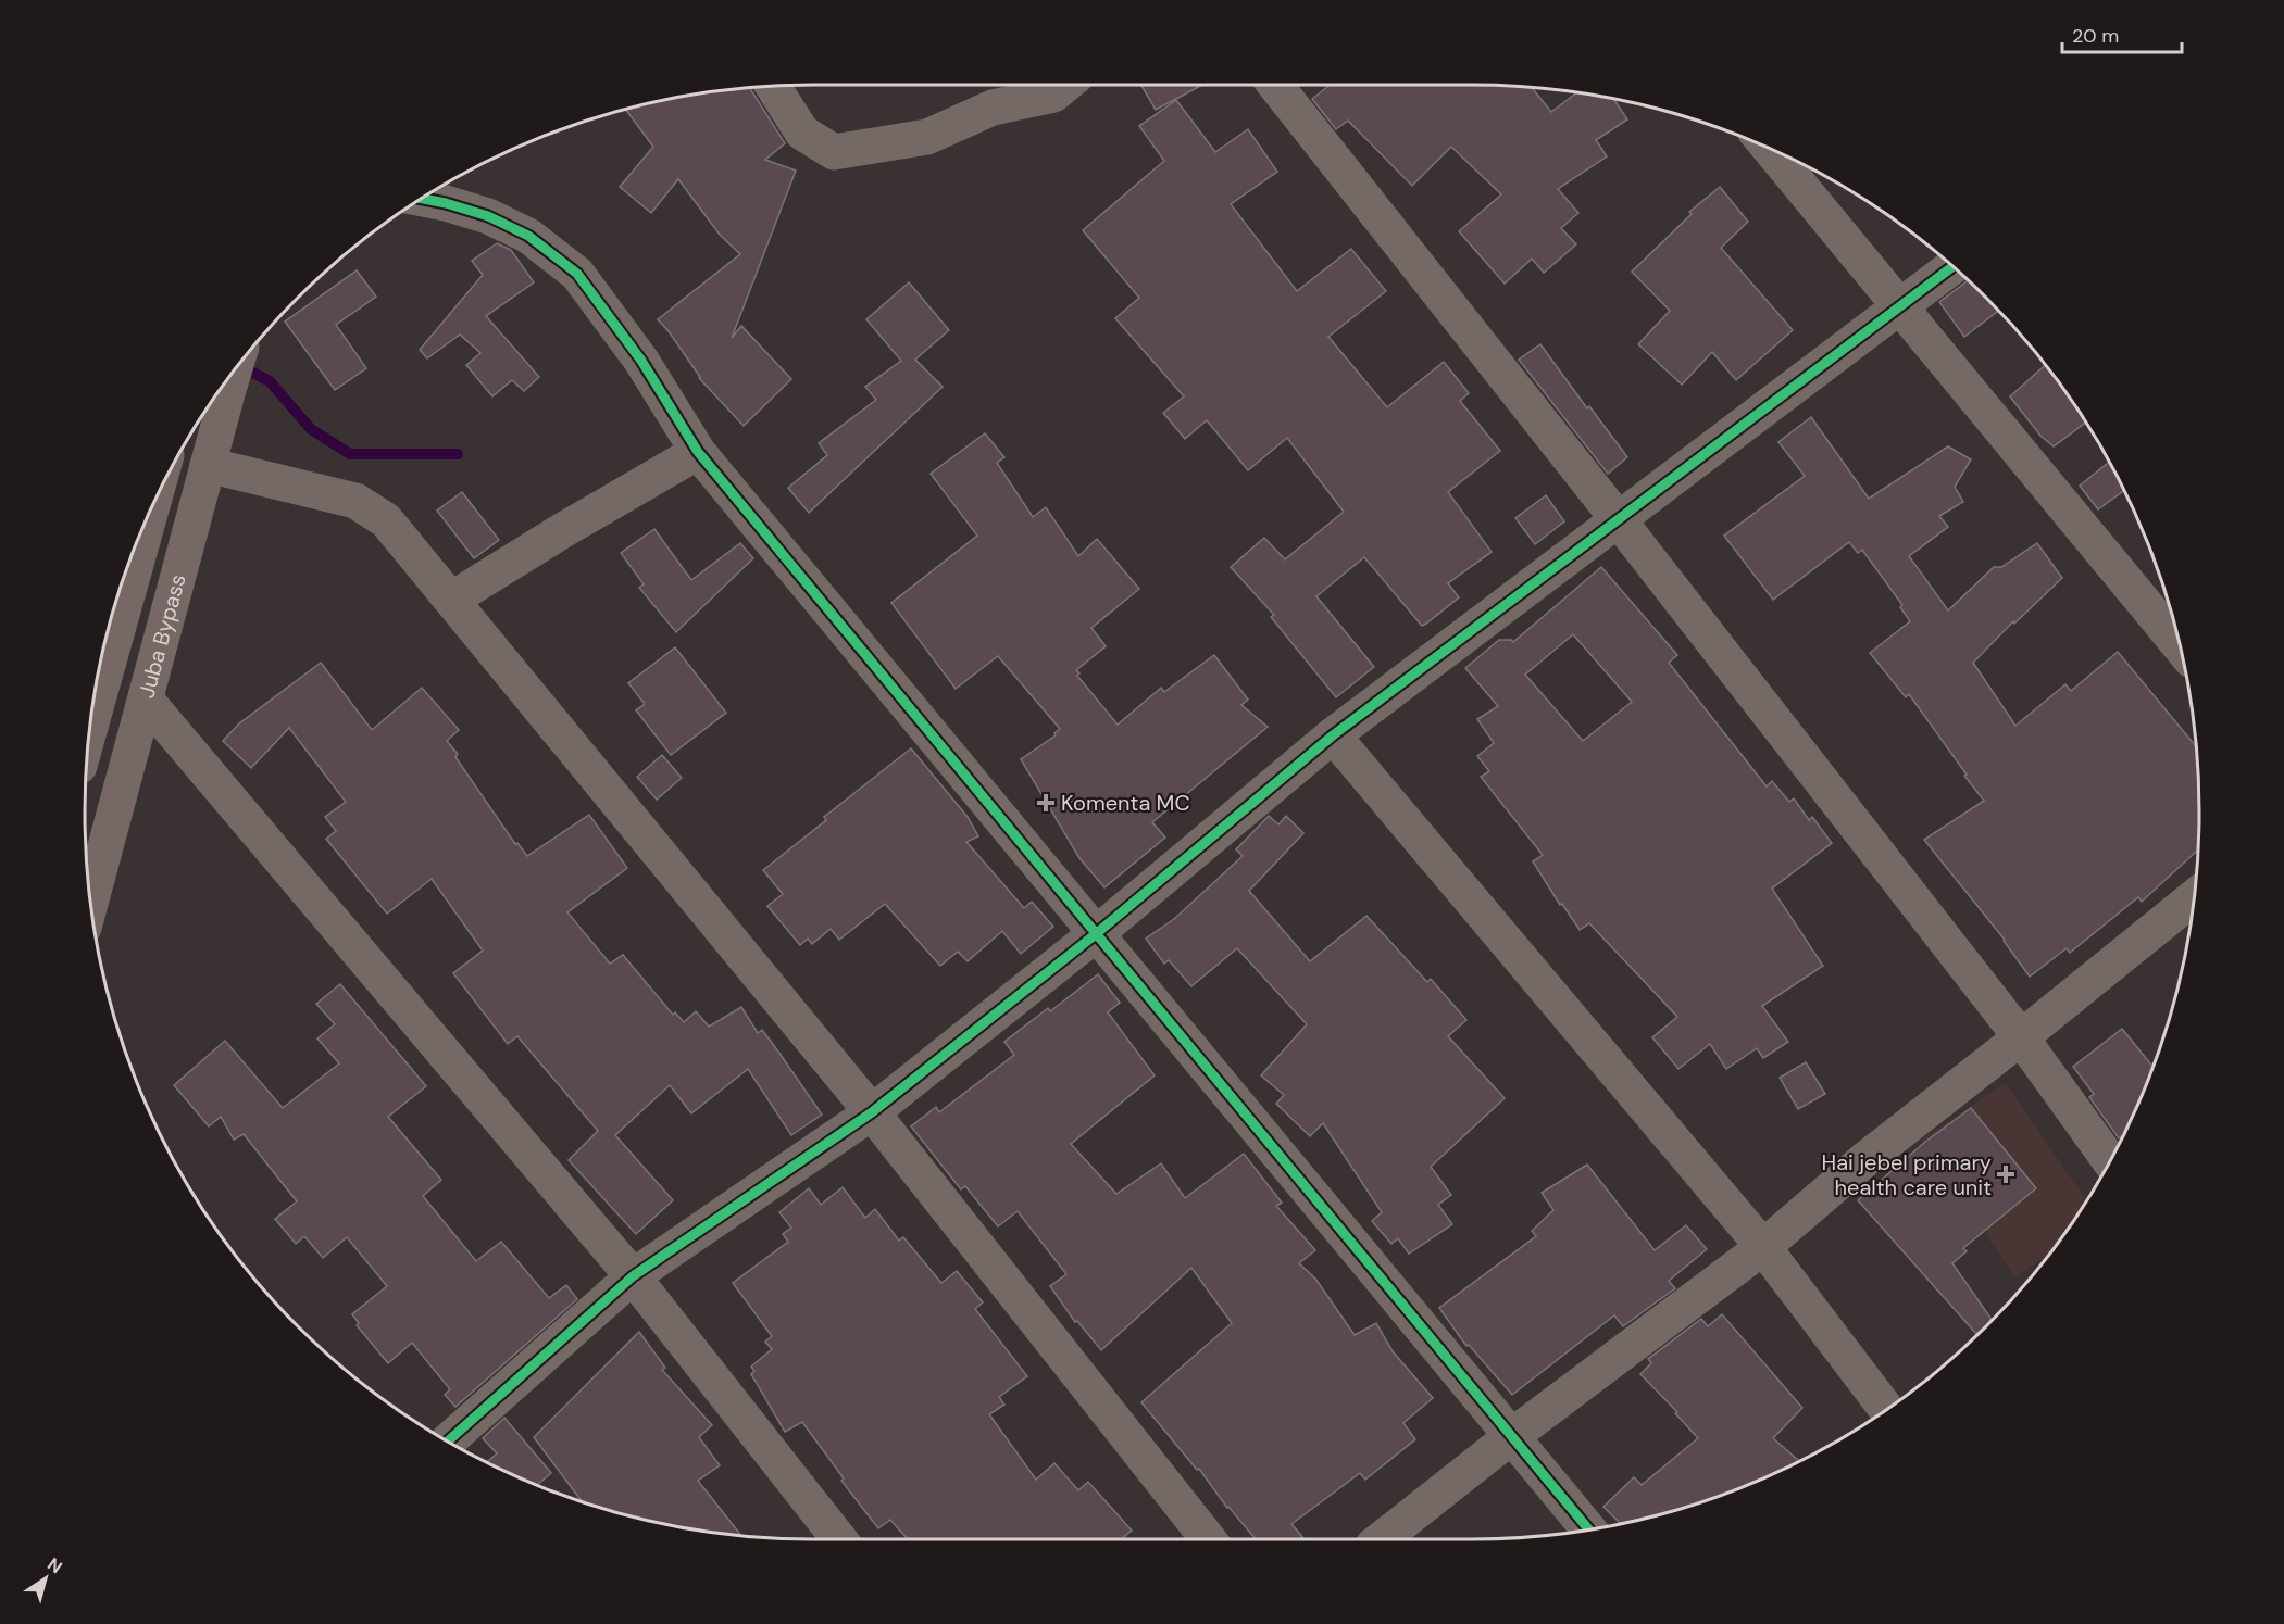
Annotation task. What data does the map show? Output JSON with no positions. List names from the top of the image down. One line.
{"streets":{"main road":["Juba Bypass"]},"places":{"health":["Komenta MC","Hai jebel primary health care unit"]},"scale_bar":"20 m","north":"top right"}
